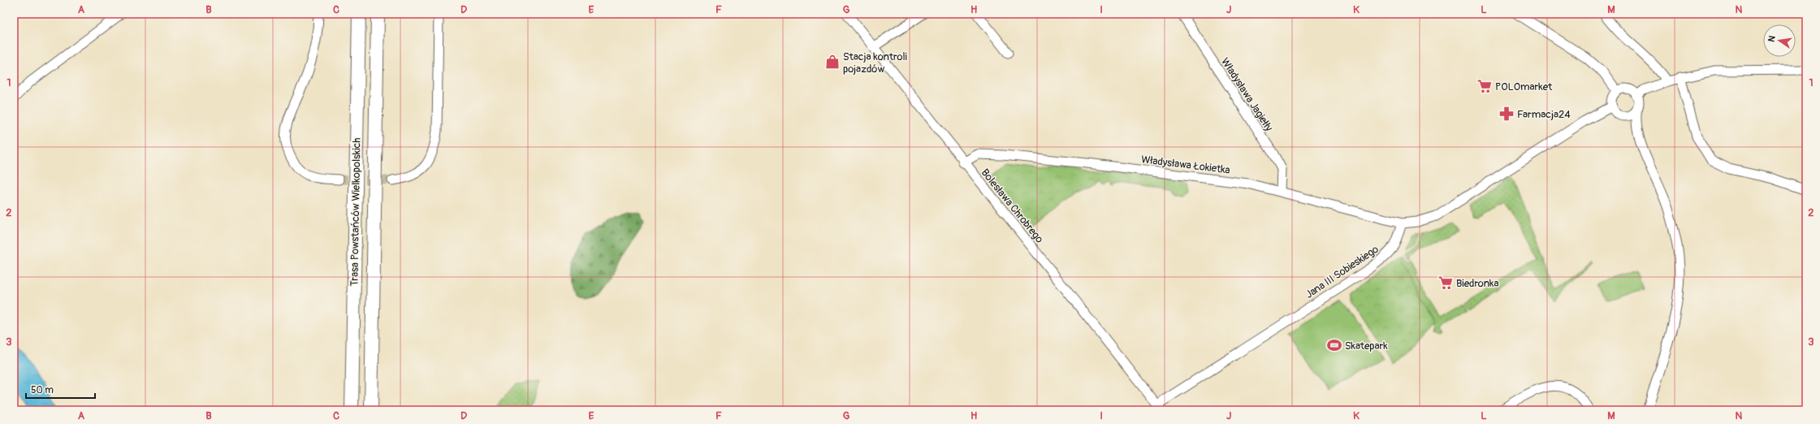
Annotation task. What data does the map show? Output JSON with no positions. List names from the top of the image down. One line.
{"streets":{"highway":["Trasa Powstańców Wielkopolskich"],"street":["Władysława Jagiełły","Władysława Łokietka","Bolesława Chrobrego","Jana III Sobieskiego"]},"crossings":[["Władysława Jagiełły","Władysława Łokietka"],["Władysława Łokietka","Bolesława Chrobrego"],["Władysława Łokietka","Jana III Sobieskiego"],["Bolesława Chrobrego","Jana III Sobieskiego"]],"places":{"shop":["Stacja kontroli pojazdów"],"supermarket":["POLOmarket","Biedronka"],"pharmacy":["Farmacja24"],"sports":["Skatepark"]},"scale_bar":"50 m","north":"left","grid":{"columns":["A","B","C","D","E","F","G","H","I","J","K","L","M","N"],"rows":["1","2","3"]}}
